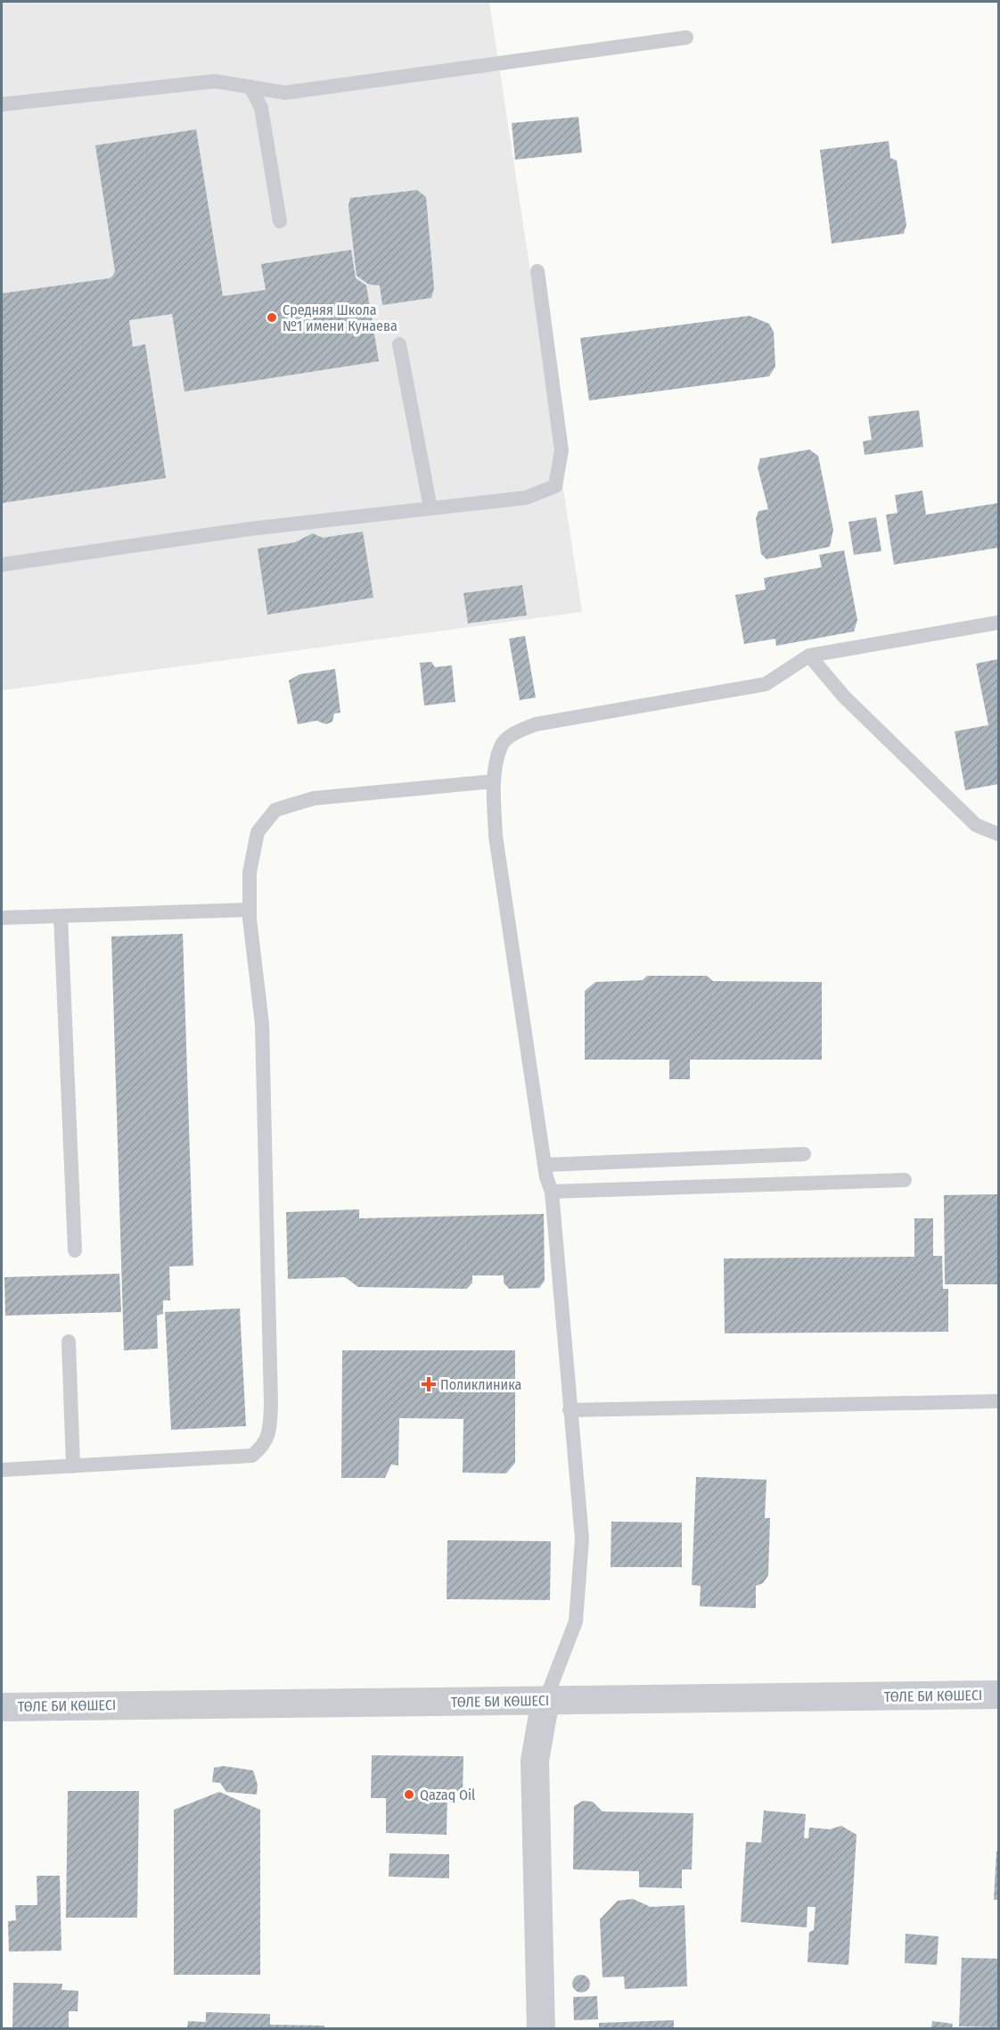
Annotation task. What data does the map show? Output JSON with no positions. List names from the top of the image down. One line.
{"streets":{"street":["ТӨЛЕ БИ КӨШЕСІ"]},"places":{"other":["Средняя Школа №1 имени Кунаева","Qazaq Oil"],"health":["Поликлиника"]}}
